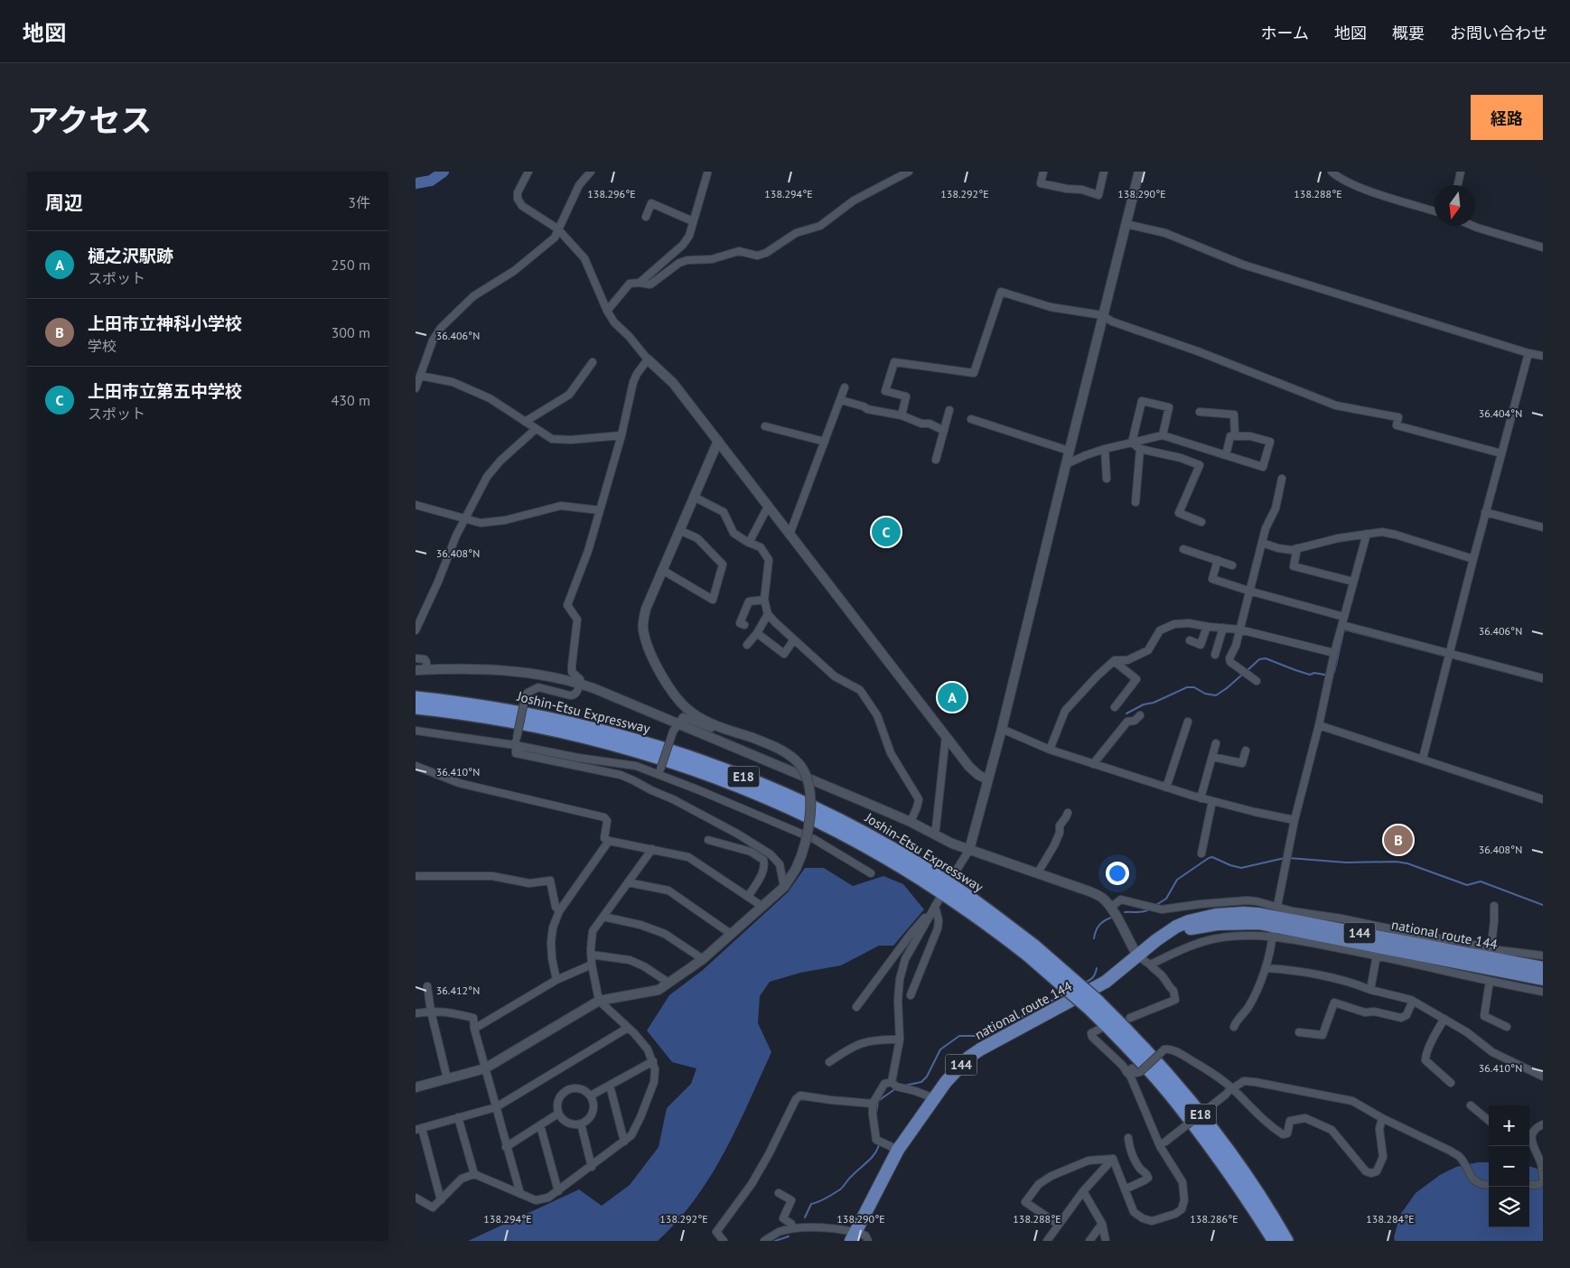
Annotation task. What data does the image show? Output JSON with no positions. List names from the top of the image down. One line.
{"streets":{"highway":["Joshin-Etsu Expressway","E18","144","national route 144"]},"north":"bottom","page":{"header":"地図","nav":["ホーム","地図","概要","お問い合わせ"],"title":"アクセス","buttons":"経路","heading":["周辺","3件"],"list":[{"mark":"A","name":"樋之沢駅跡","note":"スポット","value":"250 m"},{"mark":"B","name":"上田市立神科小学校","note":"学校","value":"300 m"},{"mark":"C","name":"上田市立第五中学校","note":"スポット","value":"430 m"}],"pins":["C","A","B"],"map_buttons":["+","−"]},"coordinates":["138.296°E","138.294°E","138.292°E","138.290°E","138.288°E","36.406°N","36.404°N","36.408°N","36.410°N","36.412°N","138.286°E","138.284°E"]}
